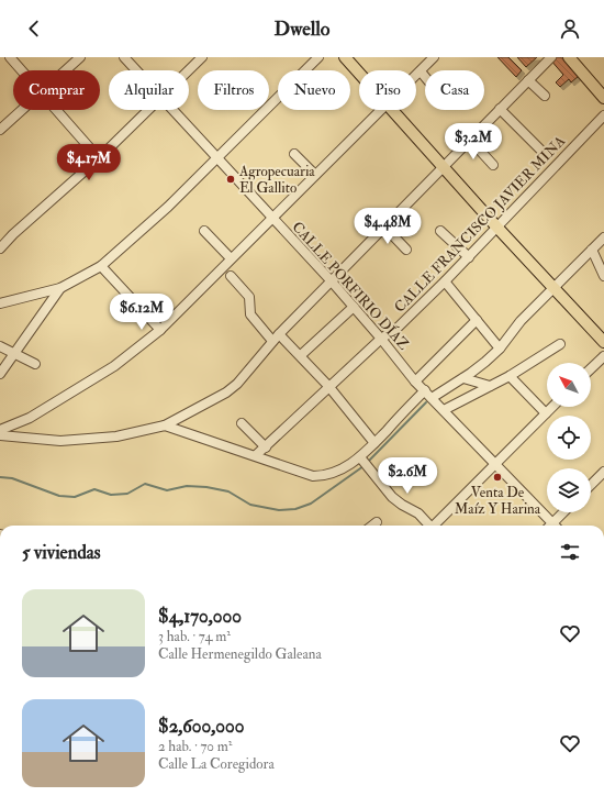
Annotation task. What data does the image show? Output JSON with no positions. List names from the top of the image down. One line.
{"streets":{"street":["CALLE FRANCISCO JAVIER MINA","CALLE PORFIRIO DÍAZ"]},"crossings":[["CALLE FRANCISCO JAVIER MINA","CALLE PORFIRIO DÍAZ"]],"places":["Agropecuaria El Gallito","Venta De Maíz Y Harina"],"north":"top left","page":{"header":"Dwello","chip":["Comprar","Alquilar","Filtros","Nuevo","Piso","Casa"],"price":["$3.2M","$4.17M","$4.48M","$6.12M","$2.6M"],"heading":"5 viviendas","list":[{"name":"$4,170,000","note":"3 hab. · 74 m² · Calle Hermenegildo Galeana"},{"name":"$2,600,000","note":"2 hab. · 70 m² · Calle La Coregidora"}]}}
